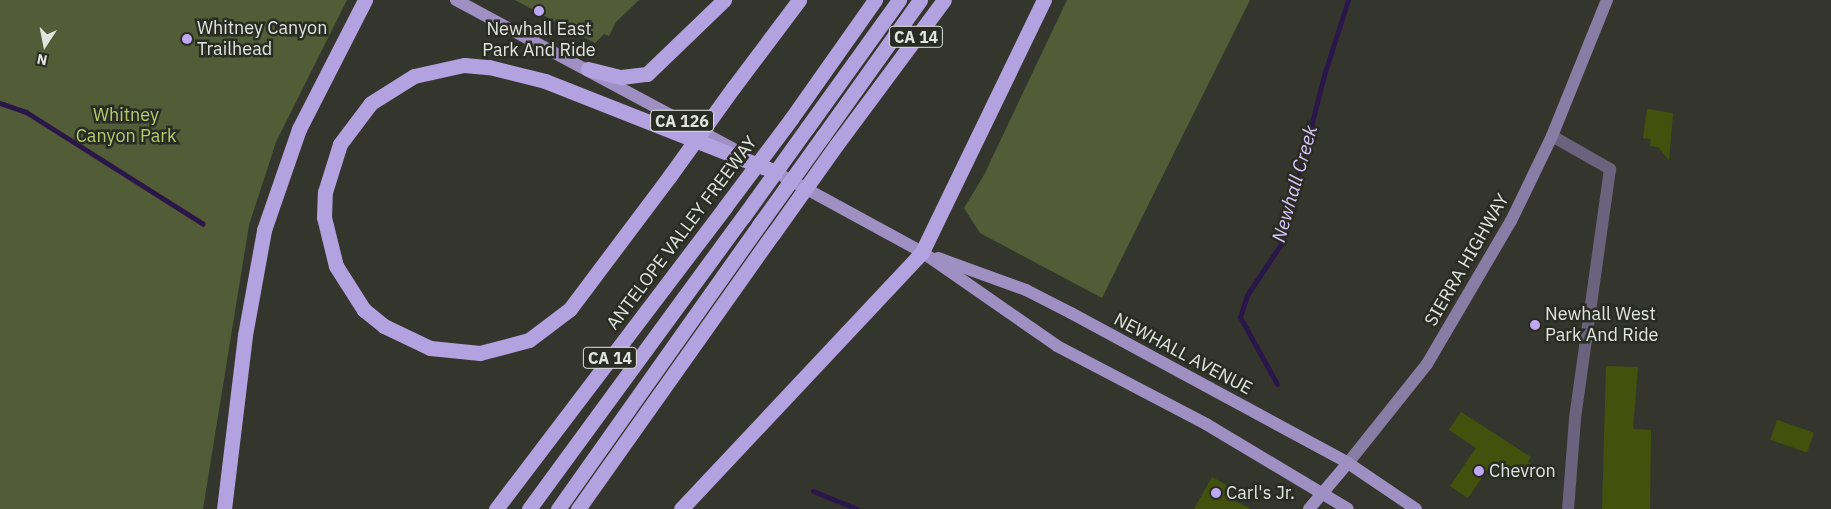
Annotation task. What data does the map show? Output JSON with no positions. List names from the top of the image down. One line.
{"streets":{"highway":["CA 14","ANTELOPE VALLEY FREEWAY"],"main road":["CA 126","SIERRA HIGHWAY","NEWHALL AVENUE"]},"crossings":[["SIERRA HIGHWAY","NEWHALL AVENUE"]],"water":["Newhall Creek"],"parks":["Whitney Canyon Park"],"places":["Newhall East Park And Ride","Whitney Canyon Trailhead","Newhall West Park And Ride","Chevron","Carl's Jr."],"north":"bottom"}
